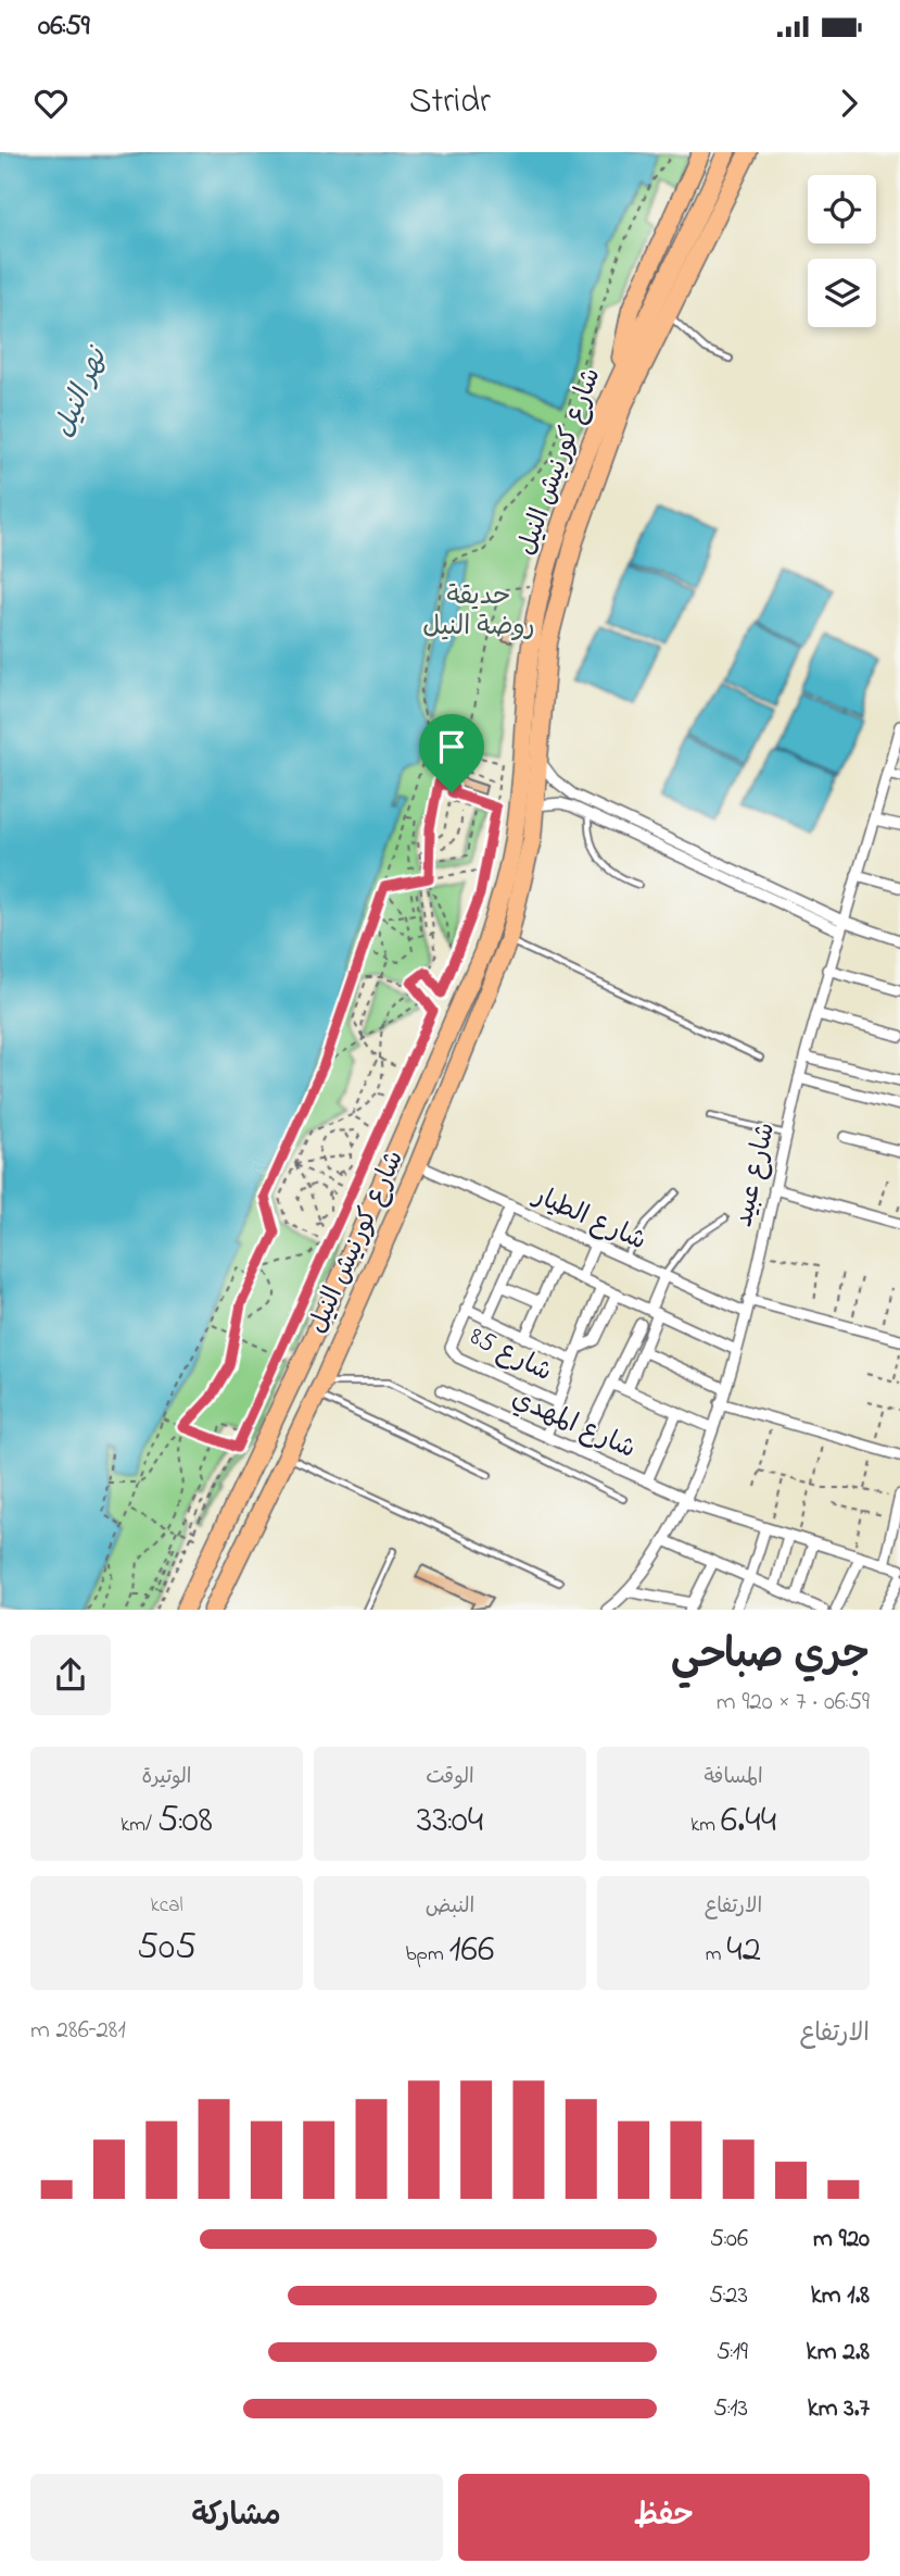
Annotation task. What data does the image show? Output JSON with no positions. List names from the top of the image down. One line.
{"streets":{"highway":["شارع كورنيش النيل"],"street":["شارع عبيد","شارع الطيار","شارع 85","شارع المهدي"]},"crossings":[["شارع كورنيش النيل","شارع الطيار"],["شارع عبيد","شارع الطيار"],["شارع عبيد","شارع المهدي"]],"water":["نهر النيل"],"parks":["حديقة روضة النيل"],"page":{"status":"06:59","header":"Stridr","heading":["جري صباحي","06:59 · 7 × 920 m"],"stats":[["المسافة","6.44 km"],["الوقت","33:04"],["الوتيرة","5:08 /km"],["الارتفاع","42 m"],["النبض","166 bpm"],["kcal","505"]],"chart":["الارتفاع","281–286 m"],"list":[{"name":"920 m","note":"5:06"},{"name":"1.8 km","note":"5:23"},{"name":"2.8 km","note":"5:19"},{"name":"3.7 km","note":"5:13"}],"buttons":["حفظ","مشاركة"]}}
